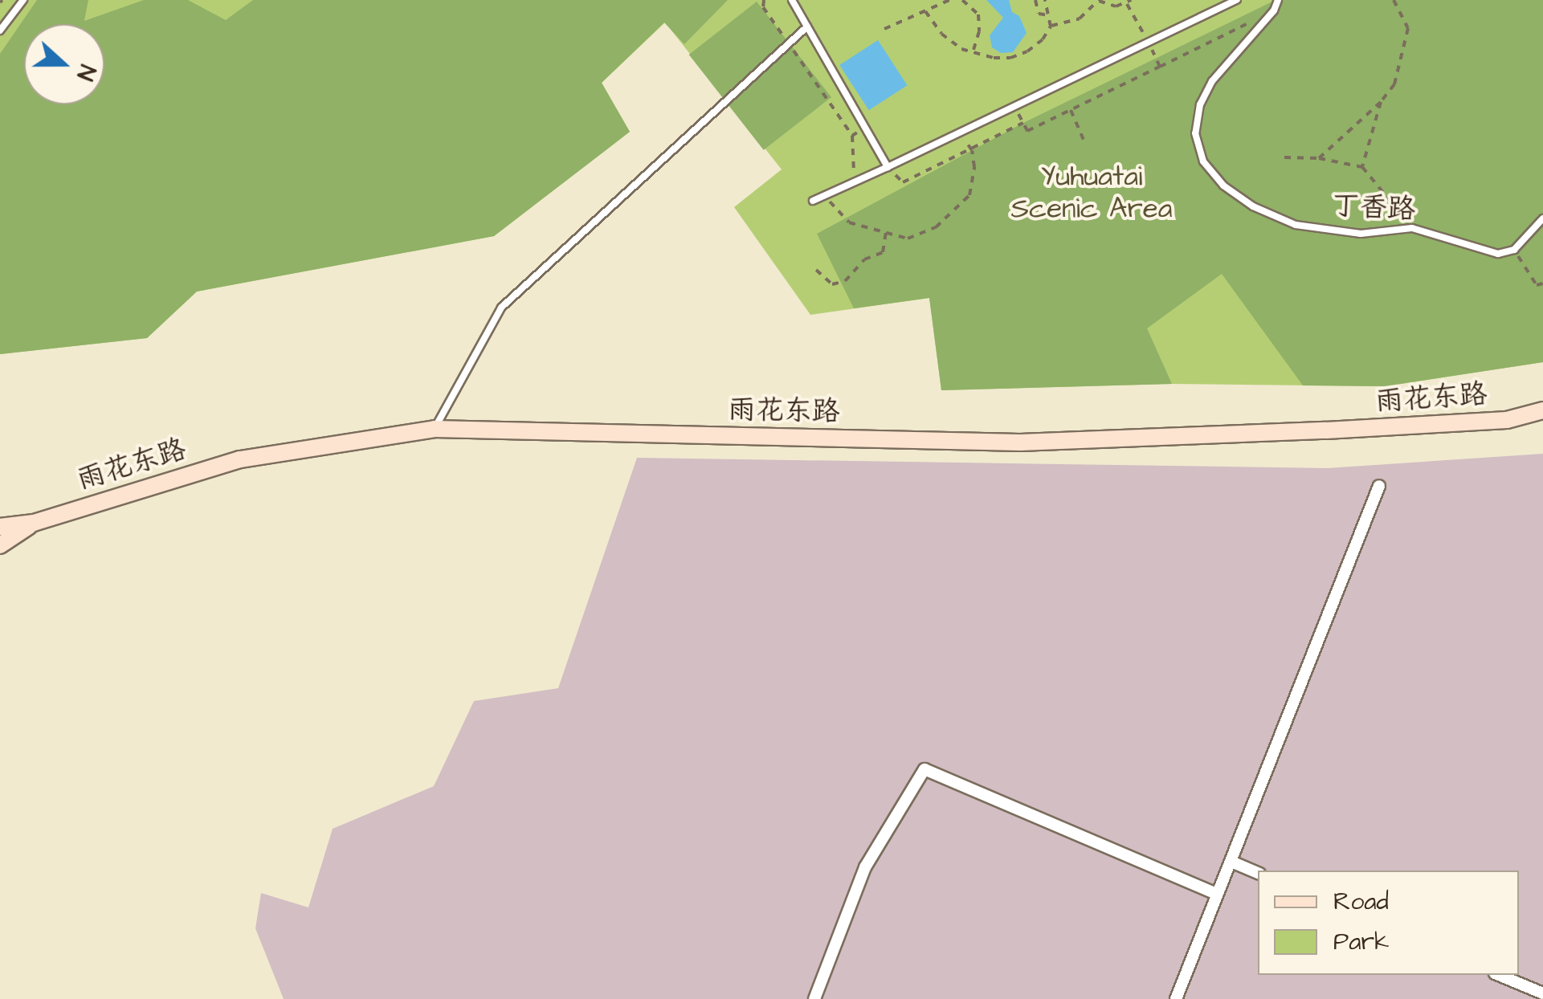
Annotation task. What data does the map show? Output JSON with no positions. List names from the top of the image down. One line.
{"streets":{"main road":["雨花东路"],"lane":["丁香路"]},"parks":["Yuhuatai Scenic Area"],"legend":["Road","Park"],"north":"right"}
